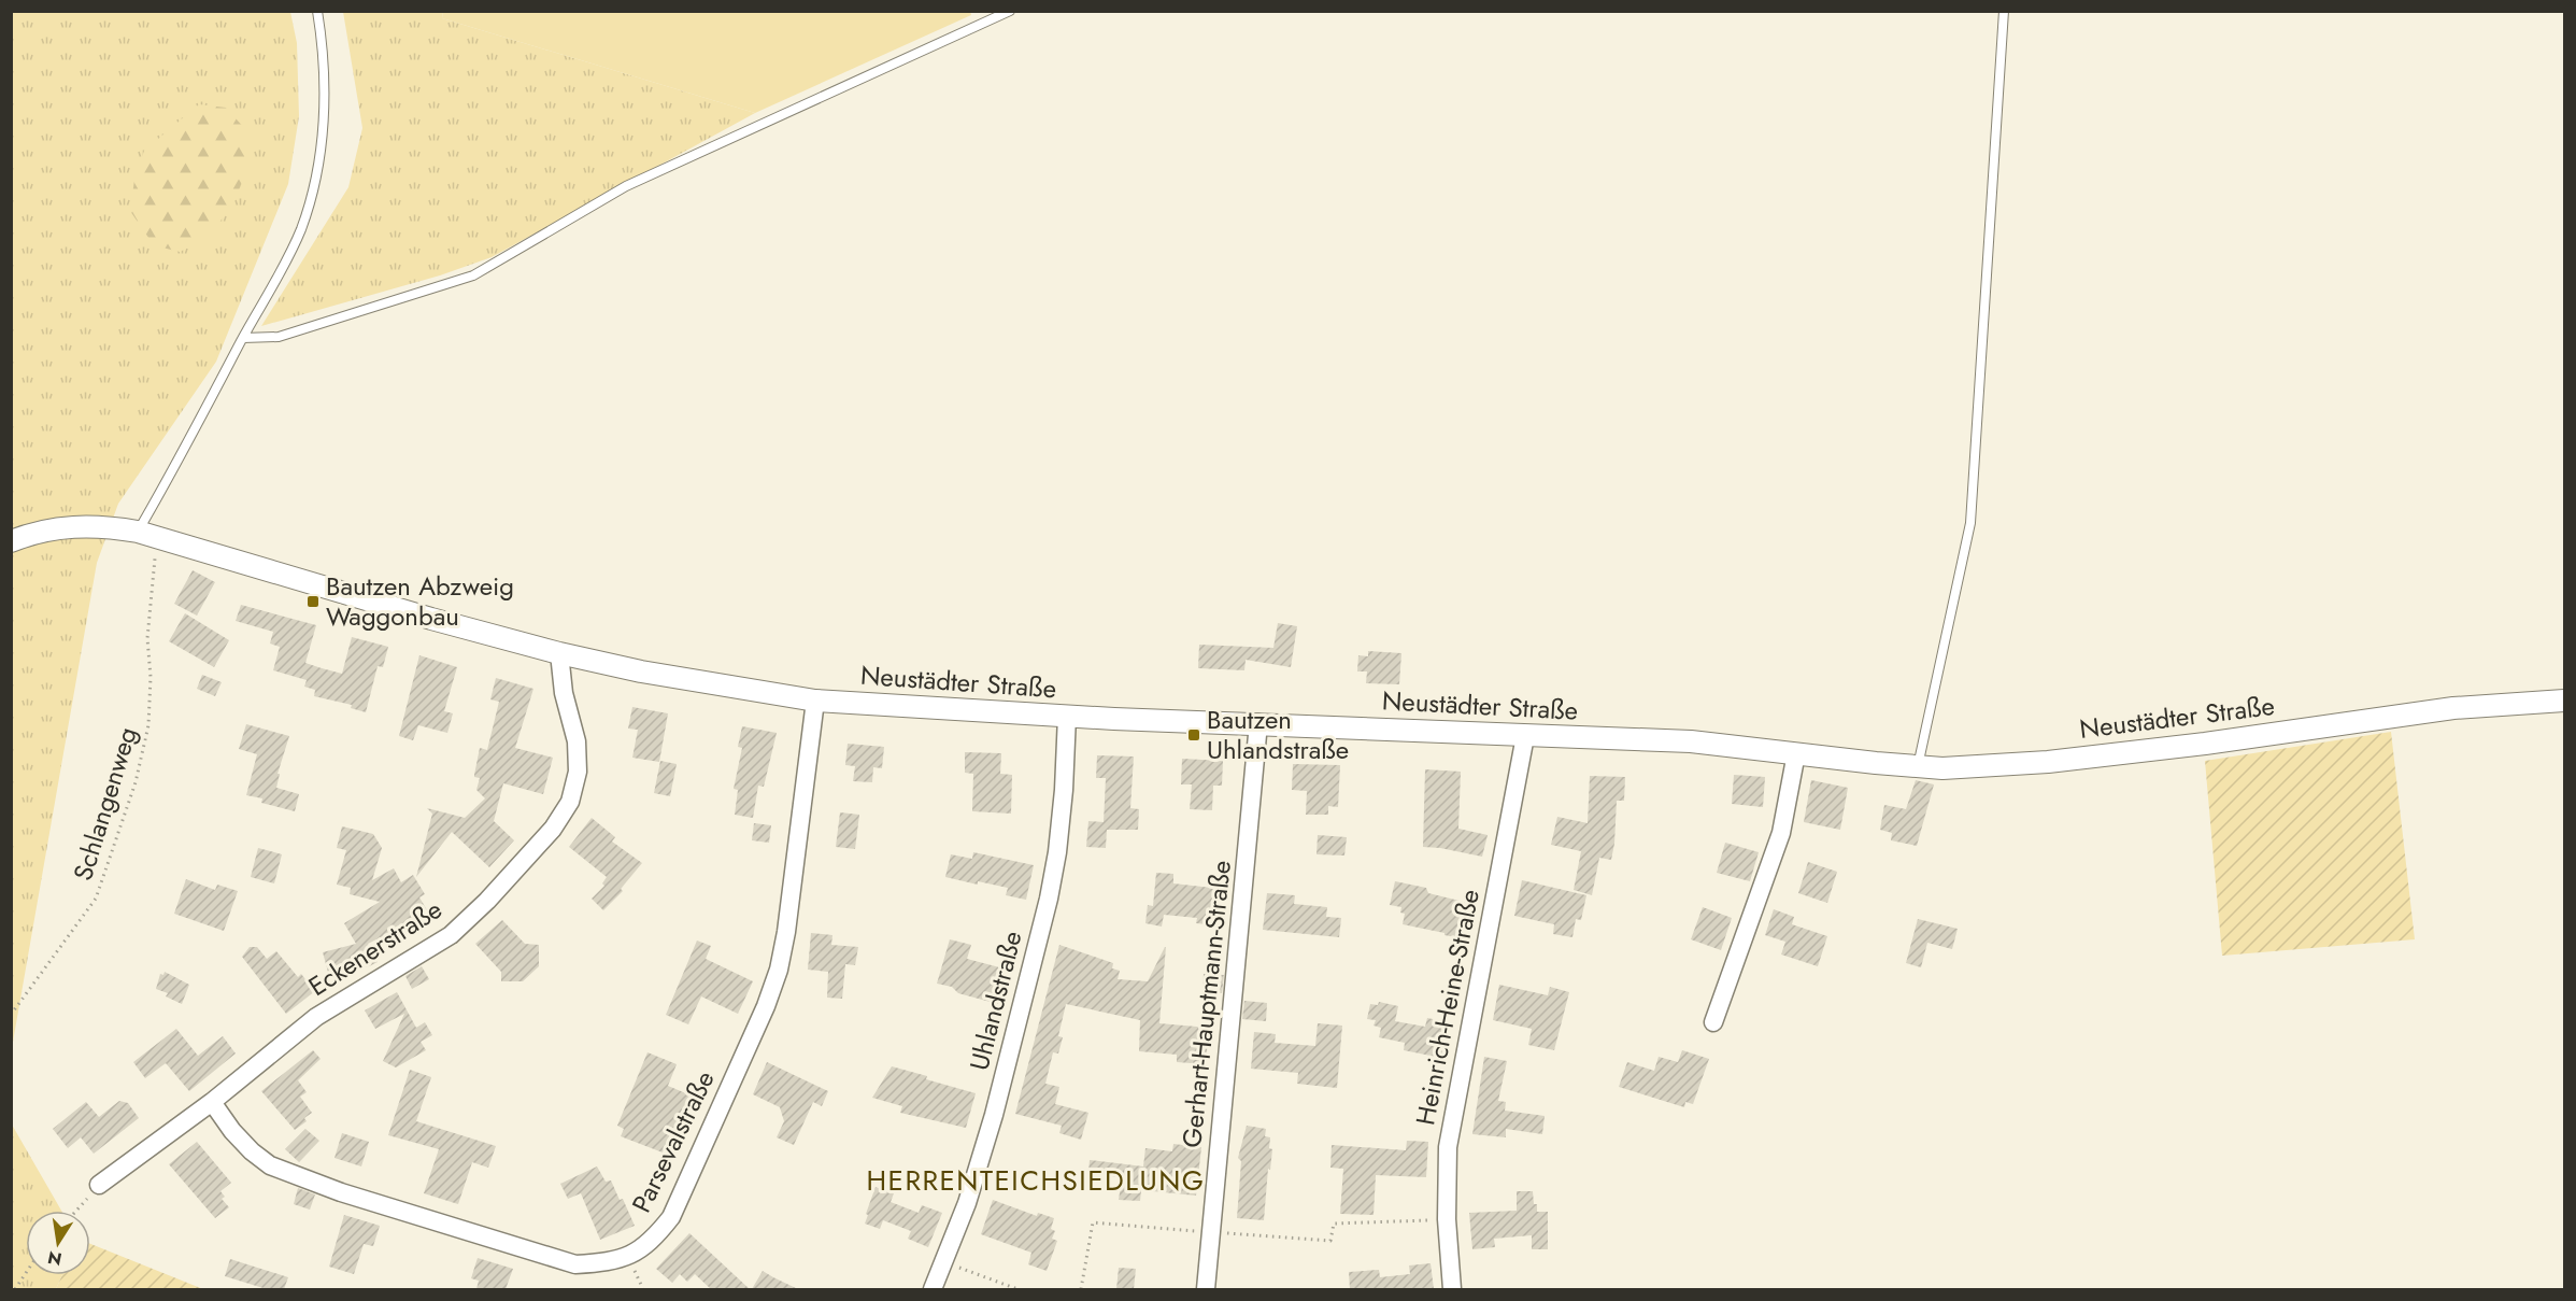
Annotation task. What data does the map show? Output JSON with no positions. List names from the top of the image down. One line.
{"streets":{"street":["Neustädter Straße","Eckenerstraße","Uhlandstraße","Gerhart-Hauptmann-Straße","Heinrich-Heine-Straße","Parsevalstraße"],"path":["Schlangenweg"]},"crossings":[["Neustädter Straße","Schlangenweg"],["Neustädter Straße","Eckenerstraße"],["Neustädter Straße","Uhlandstraße"],["Neustädter Straße","Gerhart-Hauptmann-Straße"],["Neustädter Straße","Heinrich-Heine-Straße"],["Neustädter Straße","Parsevalstraße"],["Eckenerstraße","Parsevalstraße"]],"districts":["HERRENTEICHSIEDLUNG"],"places":{"transit":["Bautzen Abzweig Waggonbau","Bautzen Uhlandstraße"]},"north":"bottom"}
